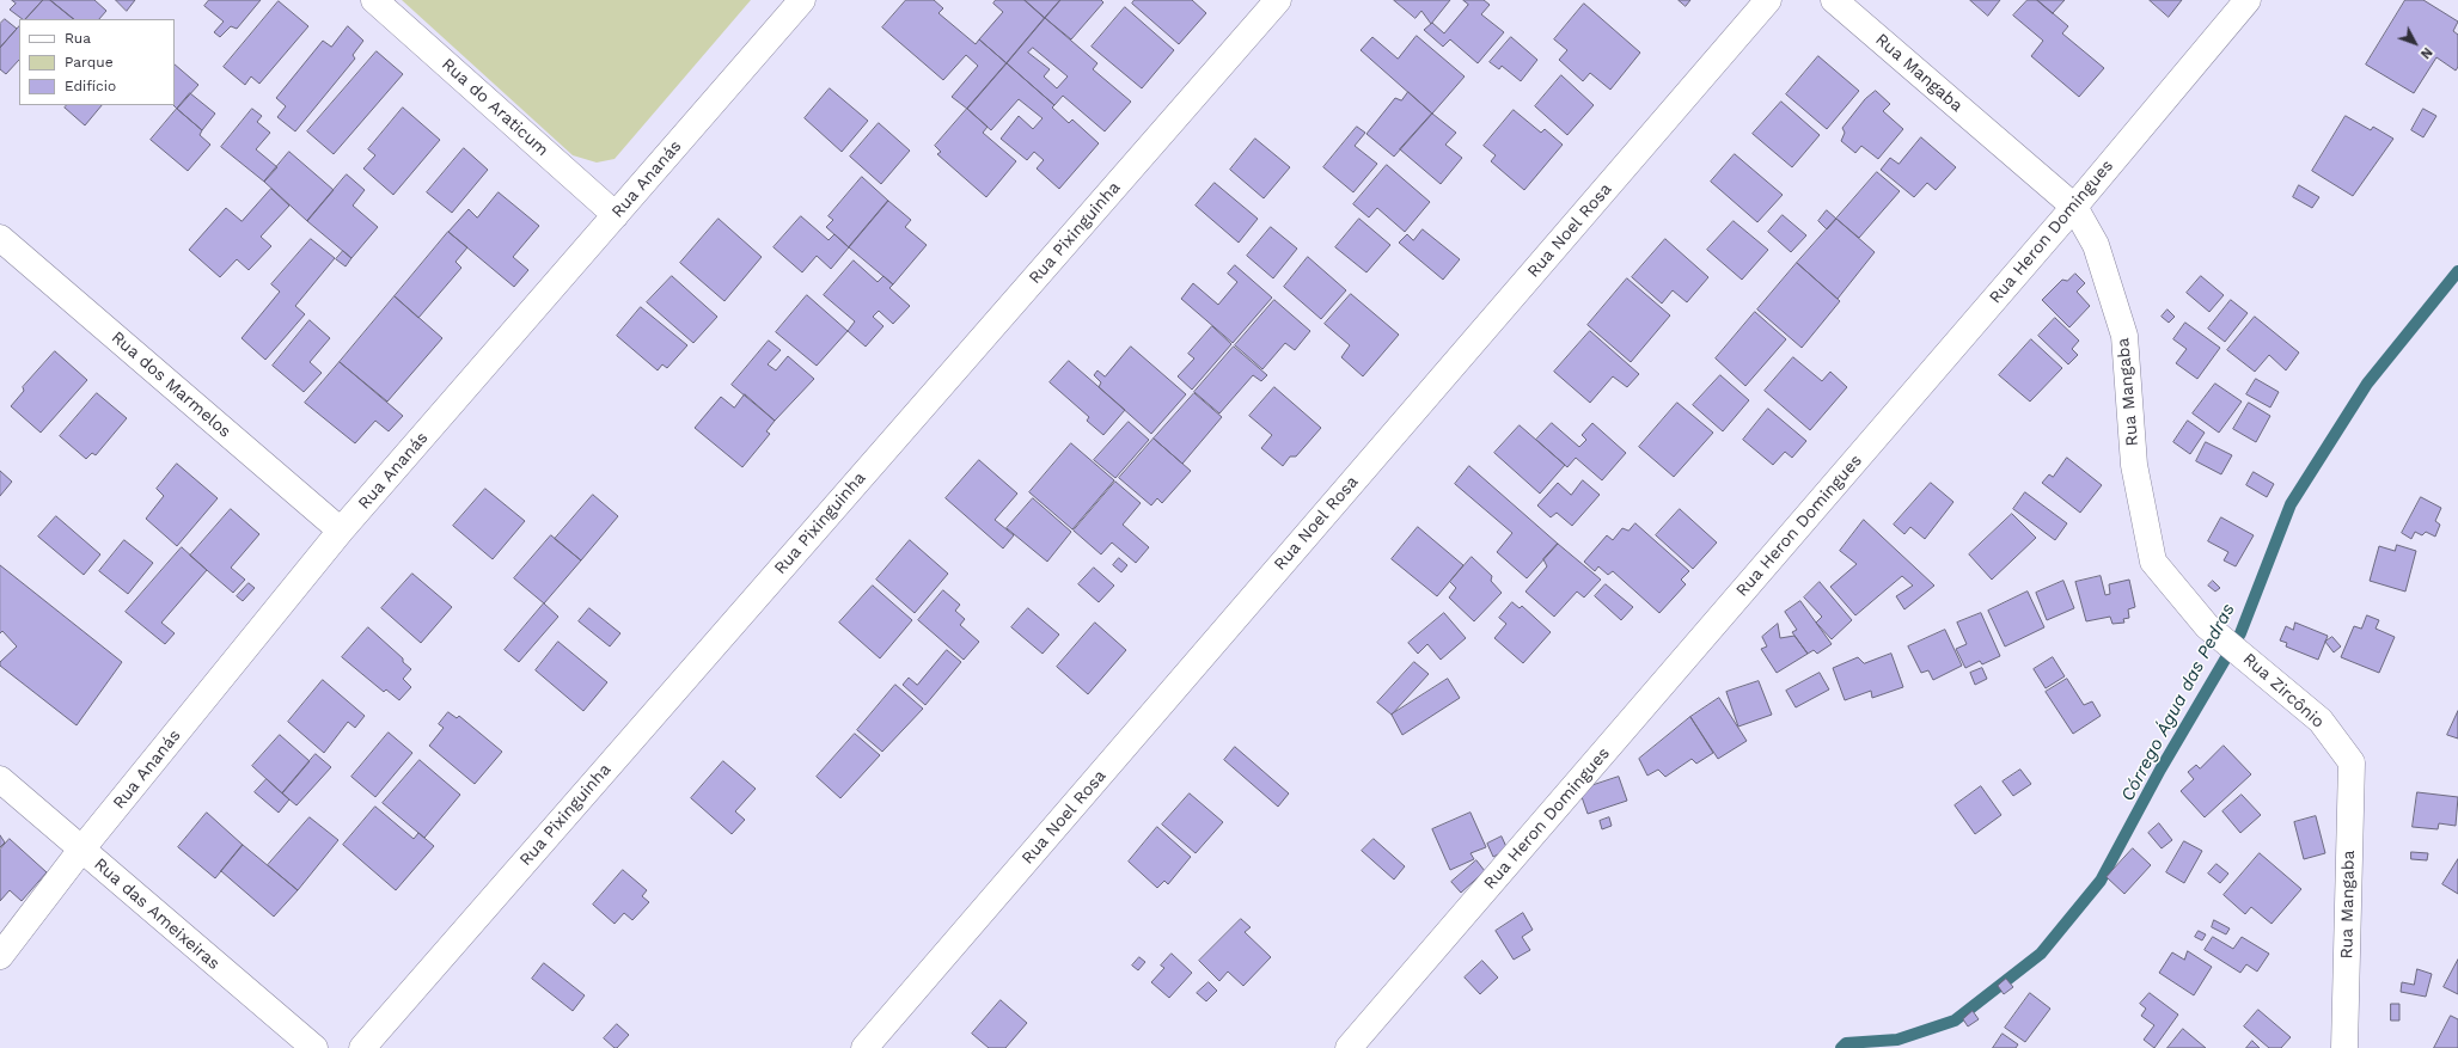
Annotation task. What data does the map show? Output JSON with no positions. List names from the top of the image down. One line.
{"streets":{"street":["Rua Mangaba","Rua do Araticum","Rua Ananás","Rua Noel Rosa","Rua Heron Domingues","Rua Pixinguinha","Rua dos Marmelos","Rua Zircônio","Rua das Ameixeiras"]},"crossings":[["Rua Mangaba","Rua Heron Domingues"],["Rua Mangaba","Rua Zircônio"],["Rua do Araticum","Rua Ananás"],["Rua Ananás","Rua dos Marmelos"],["Rua Ananás","Rua das Ameixeiras"]],"water":["Córrego Água das Pedras"],"legend":["Rua","Parque","Edifício"],"north":"bottom right"}
